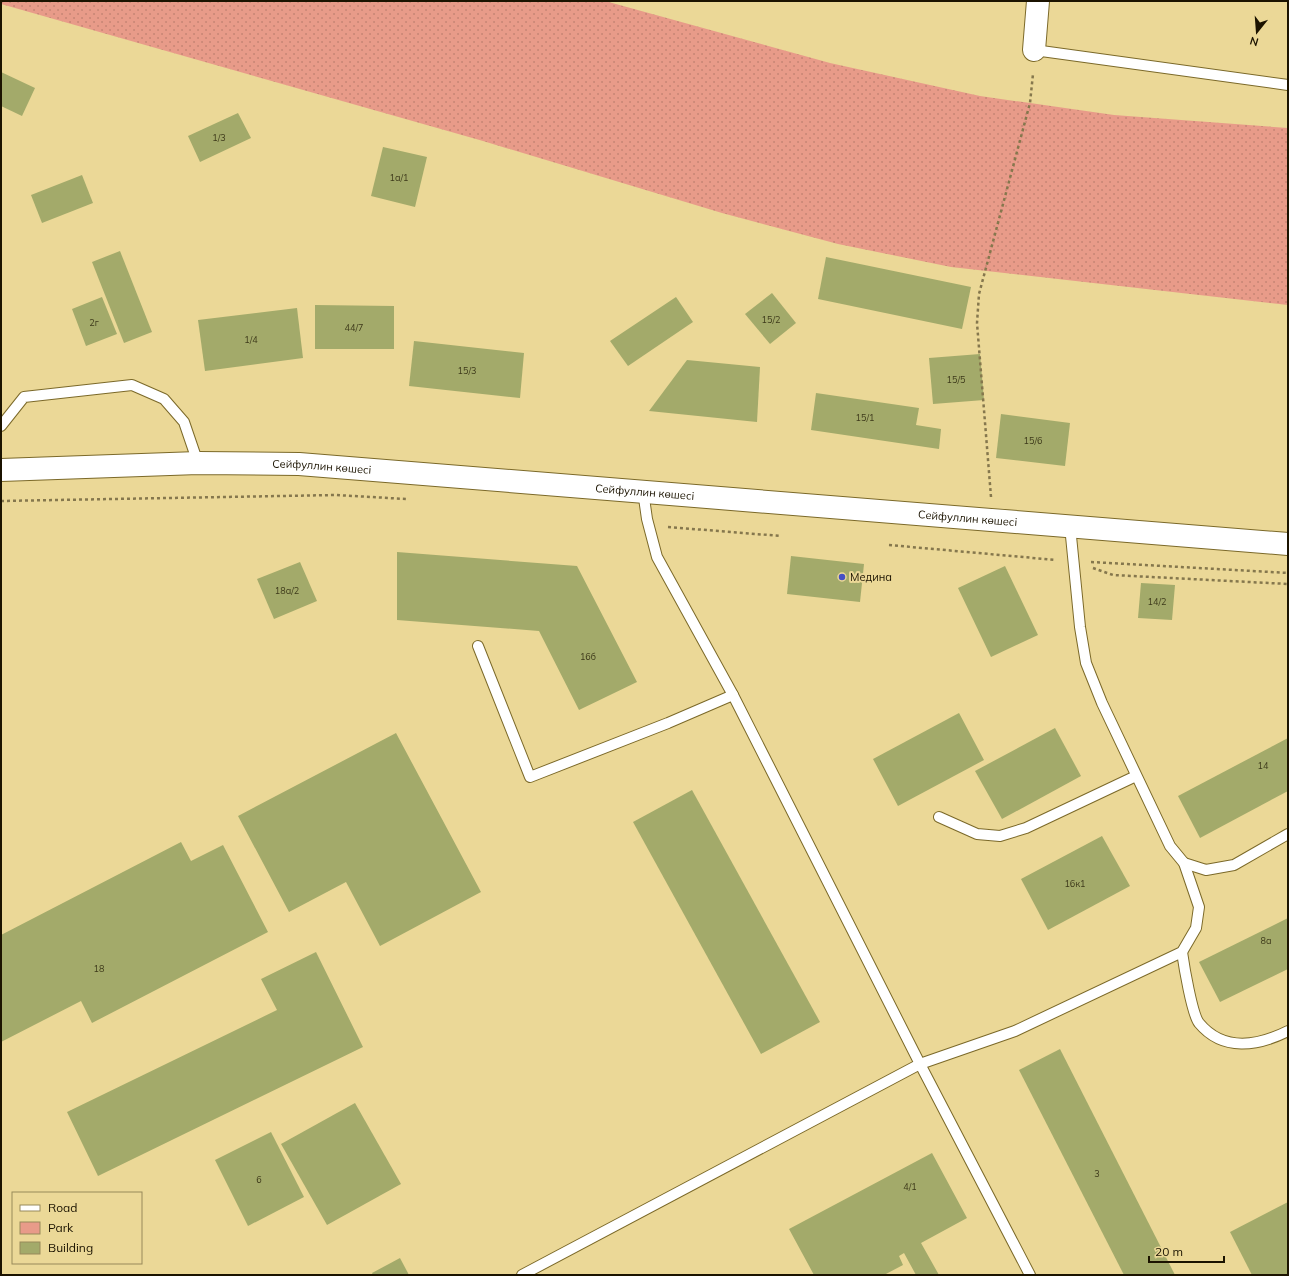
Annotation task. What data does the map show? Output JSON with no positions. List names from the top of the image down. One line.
{"streets":{"main road":["Сейфуллин көшесі"]},"places":["Медина"],"house_numbers":["1/3","1а/1","15/2","2г","44/7","1/4","15/3","15/5","15/1","15/6","18а/2","14/2","16б","14","16к1","8а","18","3","6","4/1"],"legend":["Road","Park","Building"],"scale_bar":"20 m","north":"bottom"}
